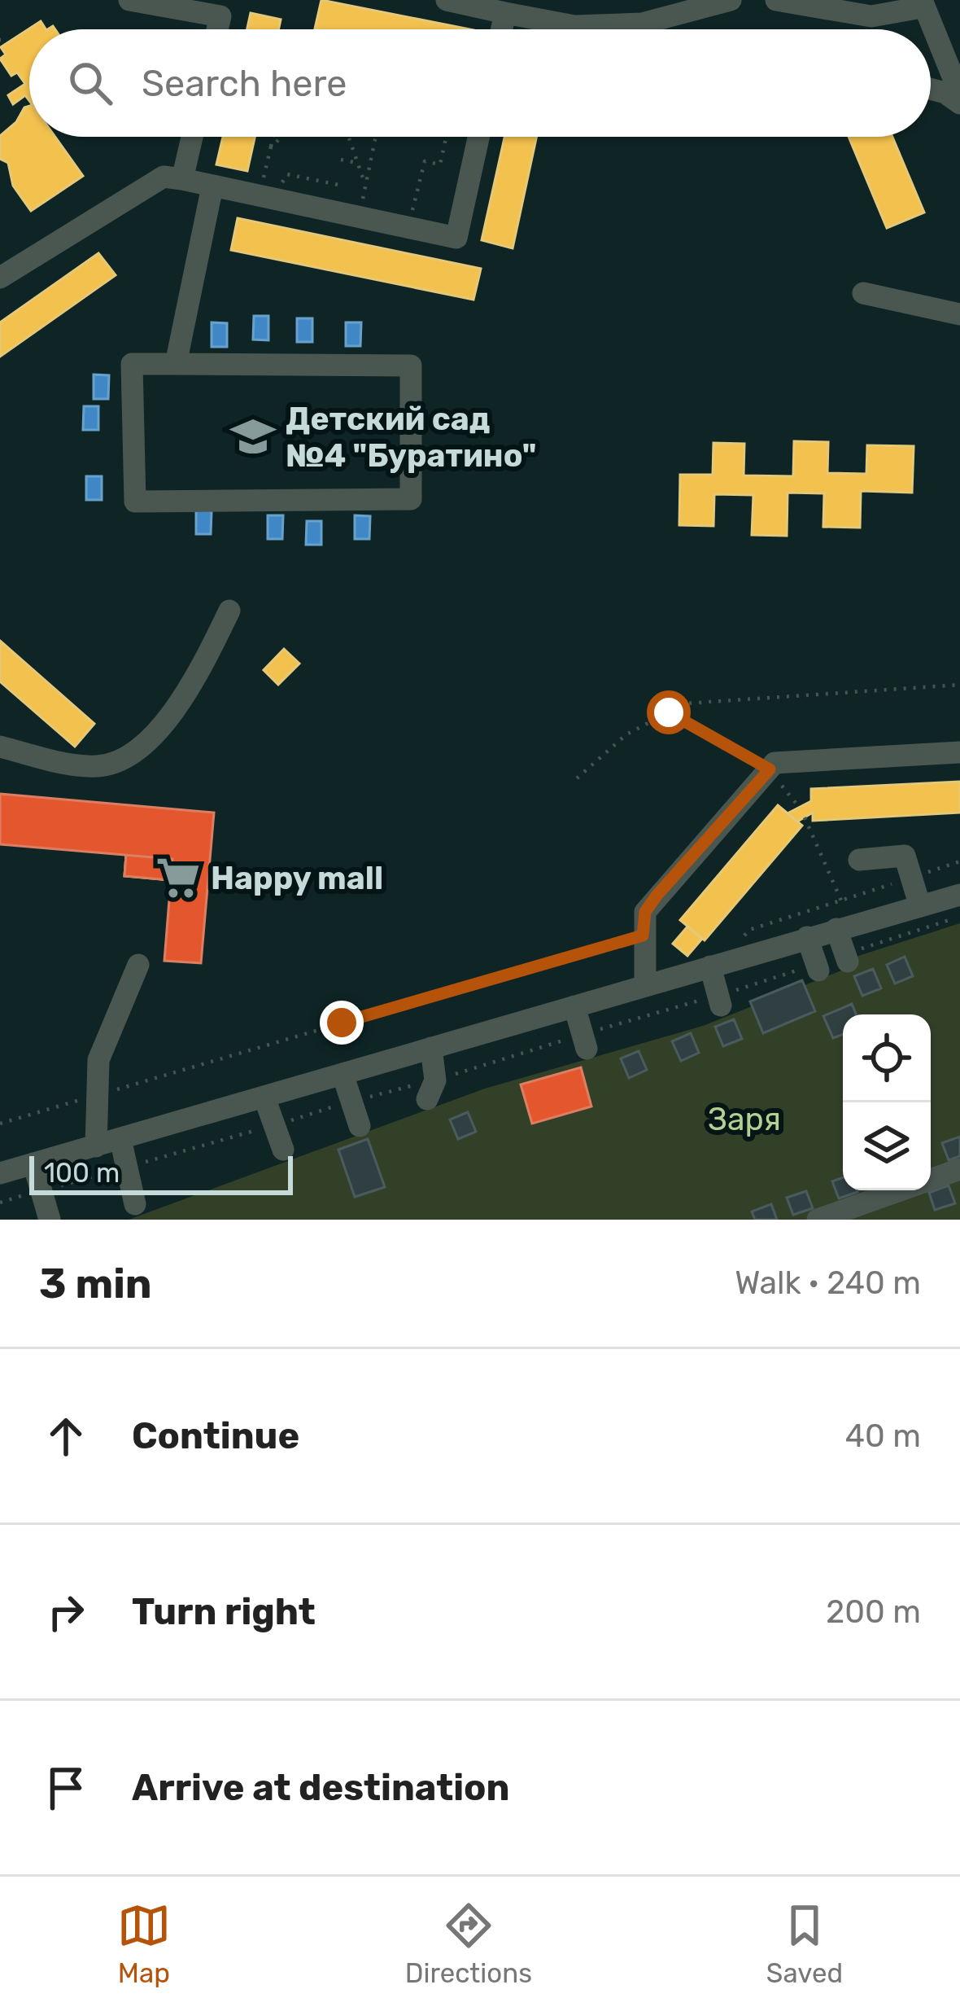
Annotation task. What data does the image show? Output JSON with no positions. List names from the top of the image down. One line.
{"parks":["Заря"],"places":{"school or university":["Детский сад №4 \"Буратино\""],"supermarket":["Happy mall"]},"scale_bar":"100 m","page":{"search":"Search here","scale":"100 m","heading":["3 min","Walk · 240 m"],"list":[["Continue","40 m"],["Turn right","200 m"],"Arrive at destination"],"nav":["Map","Directions","Saved"]}}
